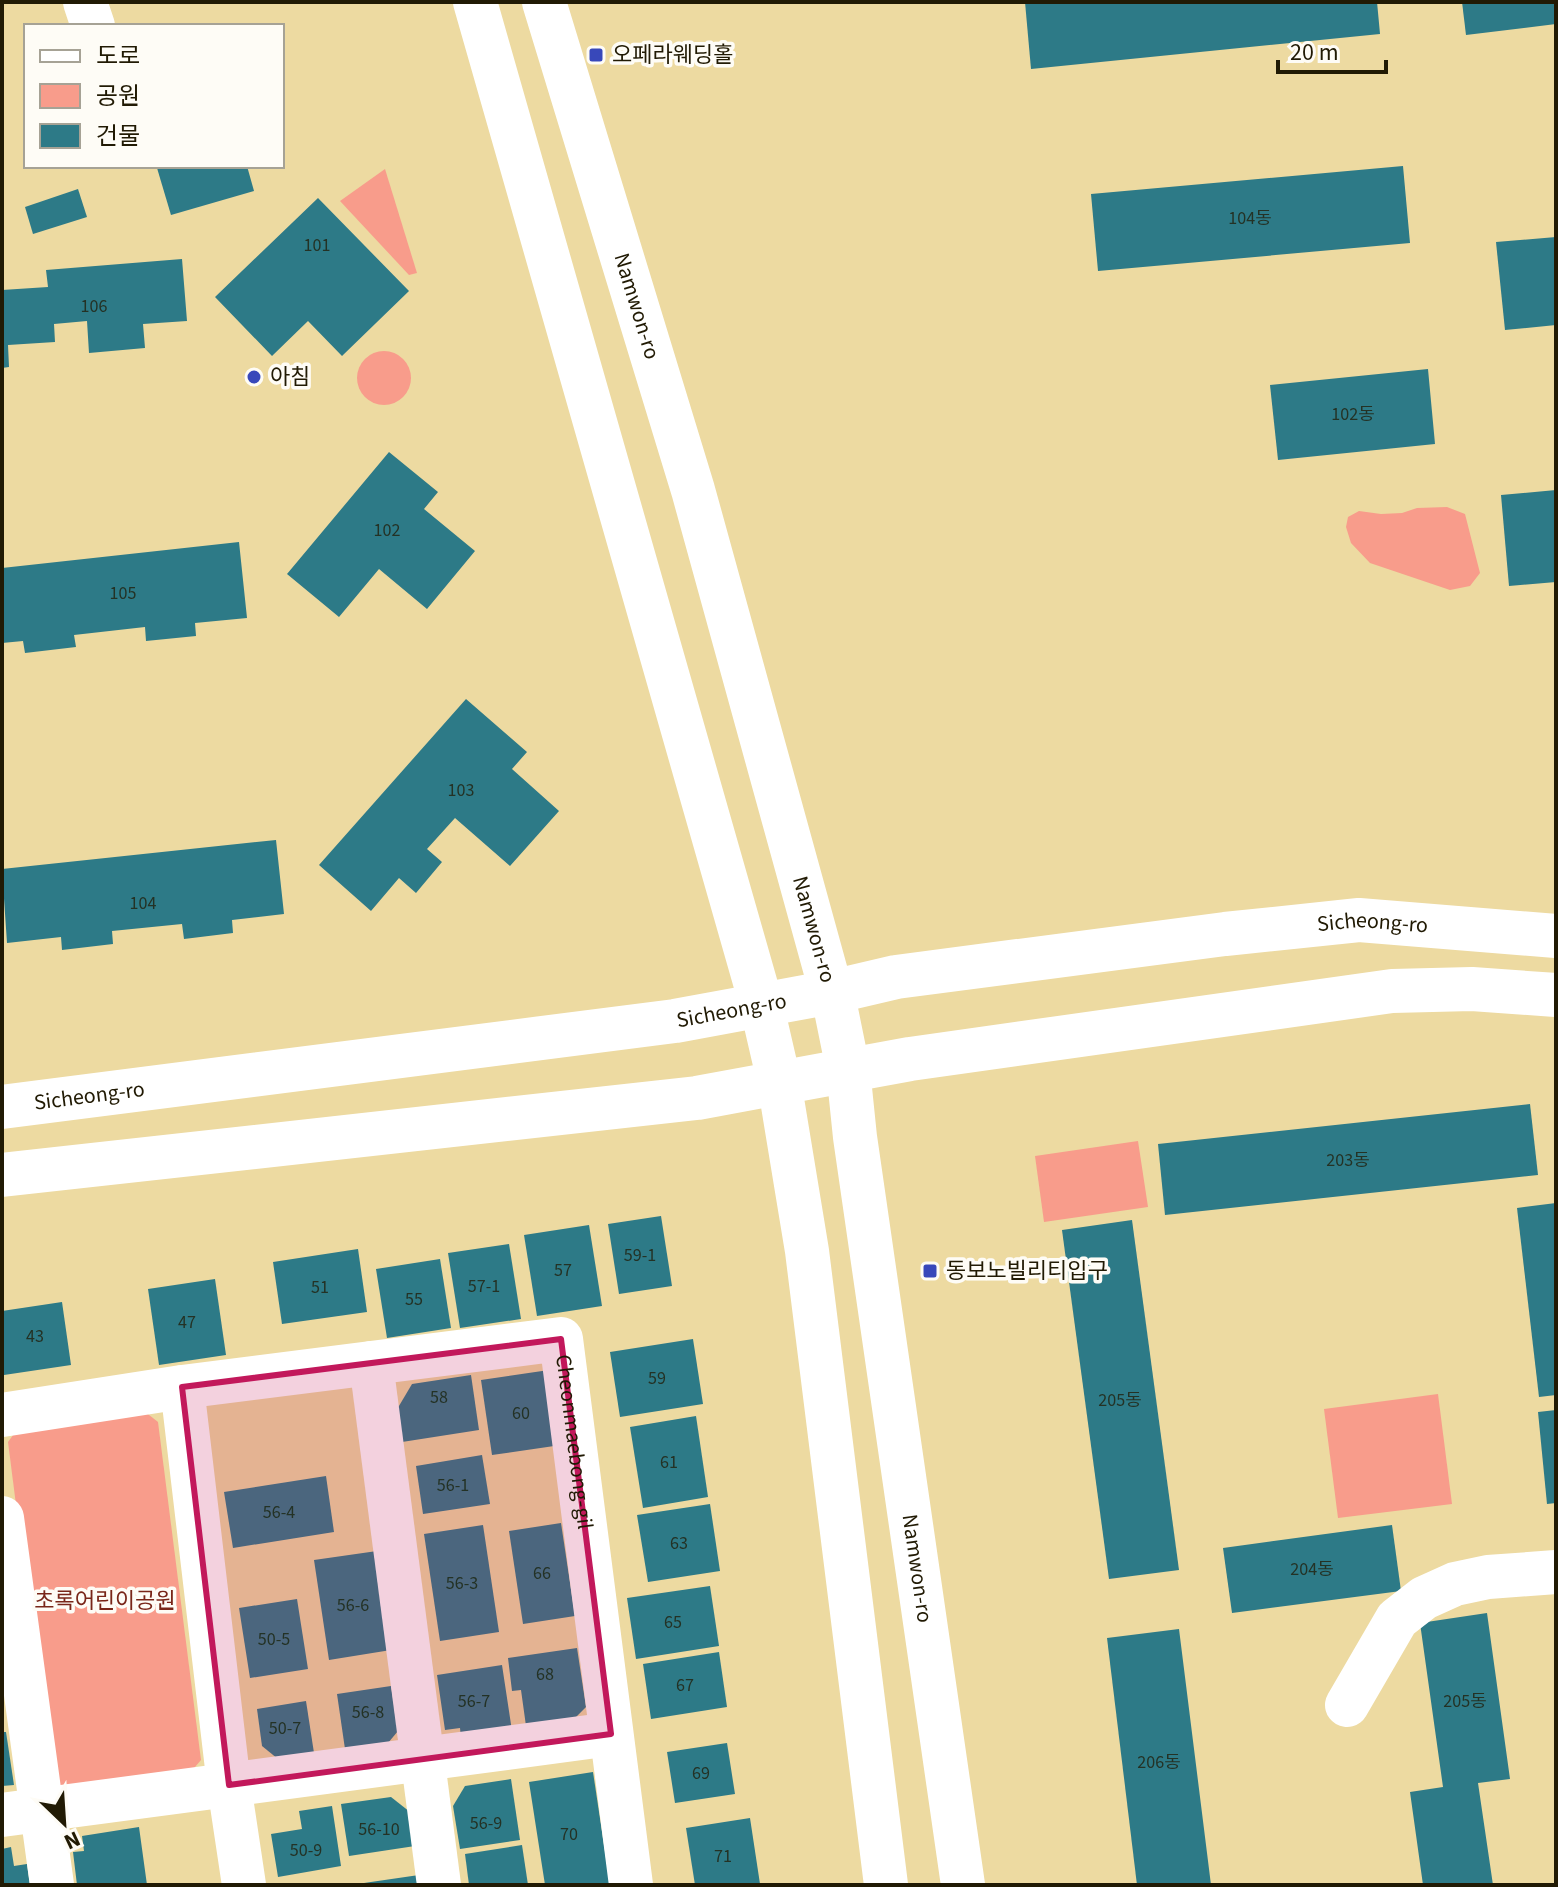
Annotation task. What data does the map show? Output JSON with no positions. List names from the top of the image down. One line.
{"streets":{"street":["Namwon-ro","Sicheong-ro","Cheonmaebong-gil"]},"crossings":[["Namwon-ro","Sicheong-ro"]],"parks":["초록어린이공원"],"places":{"transit":["오페라웨딩홀","동보노빌리티입구"],"other":["아침"]},"house_numbers":["104동","101","106","102동","102","105","103","104","203동","59-1","57","57-1","51","55","47","43","59","58","205동","60","61","56-1","56-4","63","204동","66","56-3","56-6","65","50-5","68","67","56-7","205동","56-8","50-7","206동","69","56-9","56-10","70","50-9","71"],"legend":["도로","공원","건물"],"scale_bar":"20 m","north":"bottom right"}
